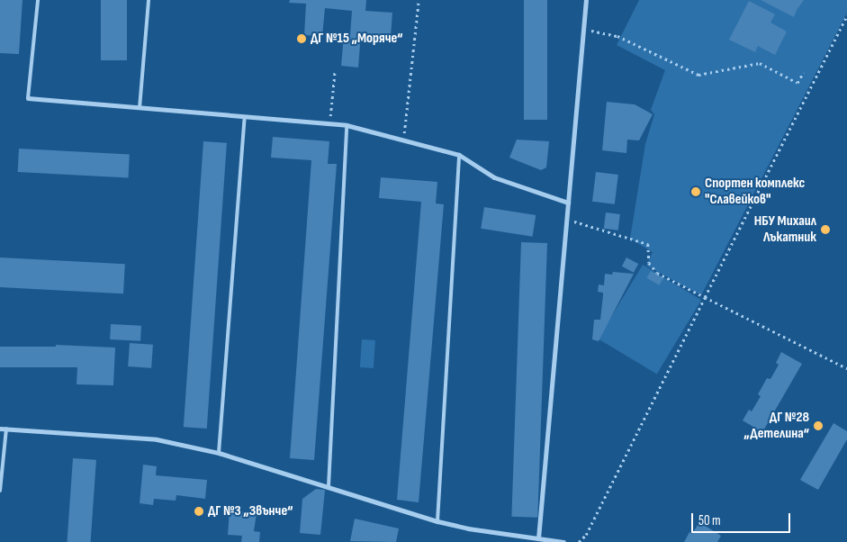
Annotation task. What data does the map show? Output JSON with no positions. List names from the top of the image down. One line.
{"places":["ДГ №15 „Моряче“","Спортен комплекс \"Славейков\"","НБУ Михаил Лъкатник","ДГ №28 „Детелина“","ДГ №3 „Звънче“"],"scale_bar":"50 m"}
